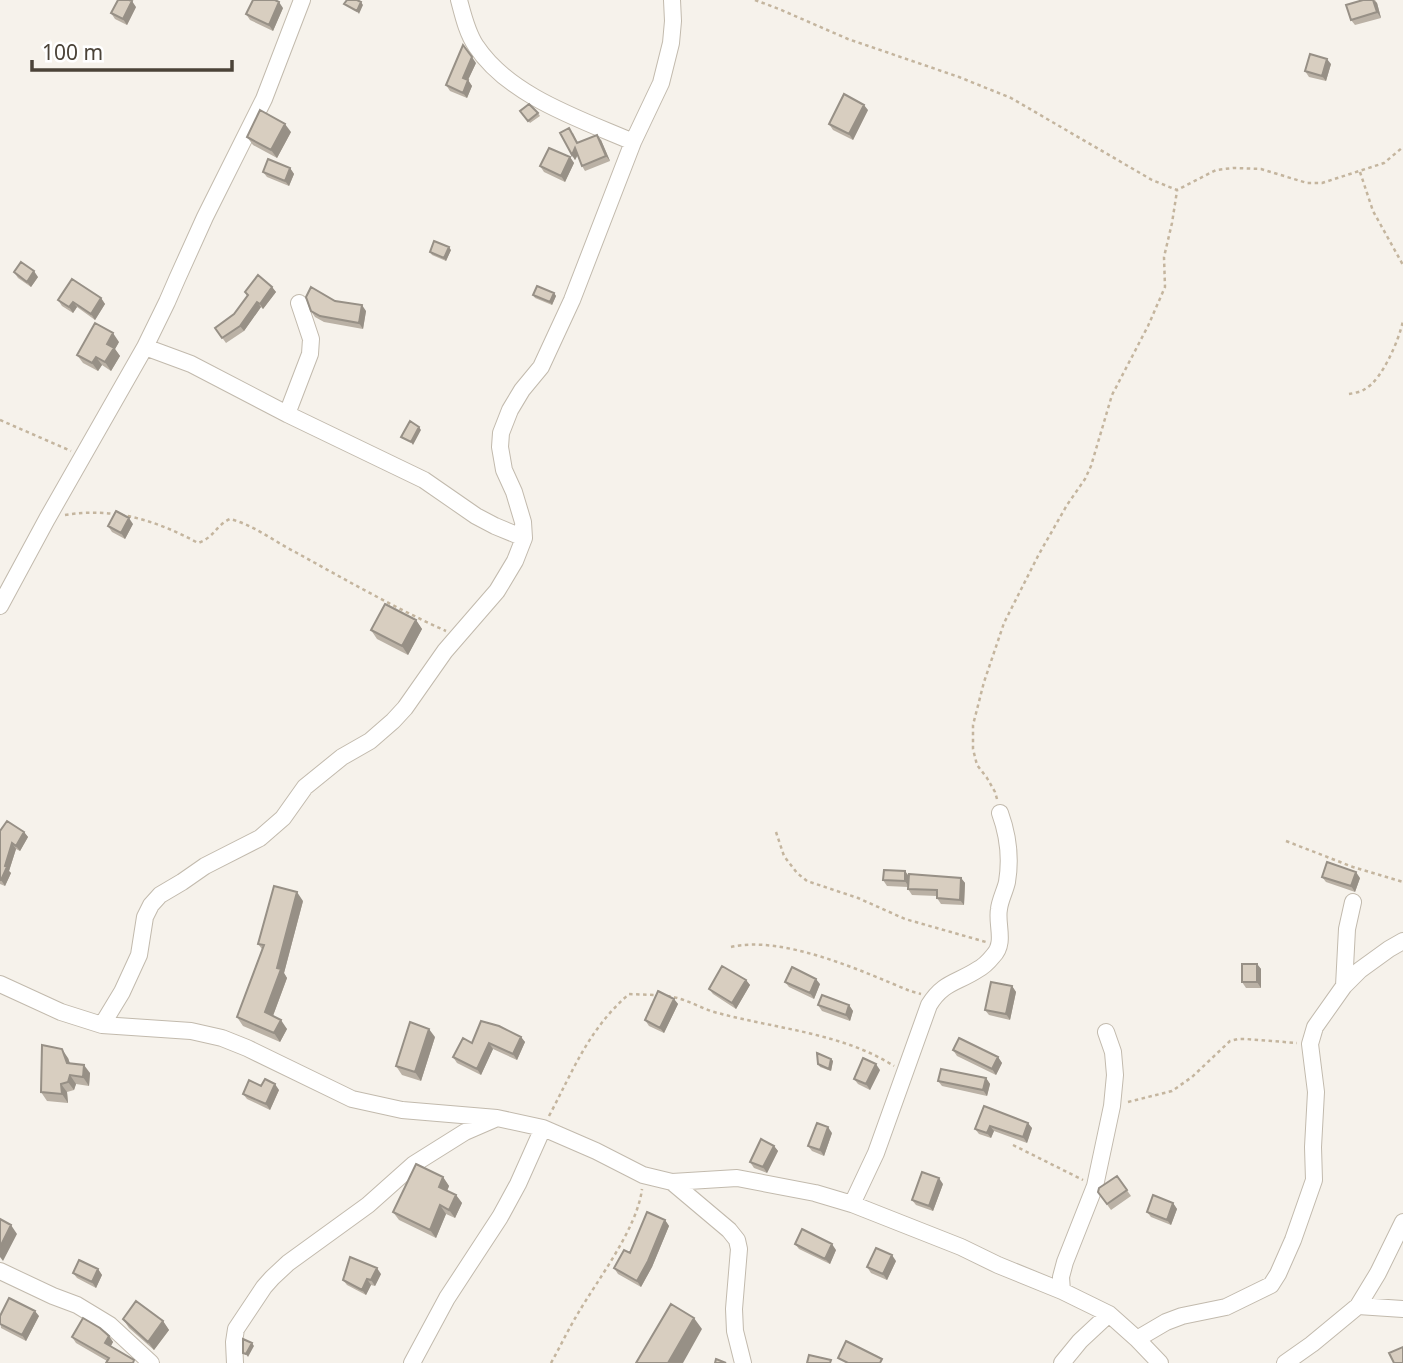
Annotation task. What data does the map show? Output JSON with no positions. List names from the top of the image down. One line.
{"scale_bar":"100 m"}
